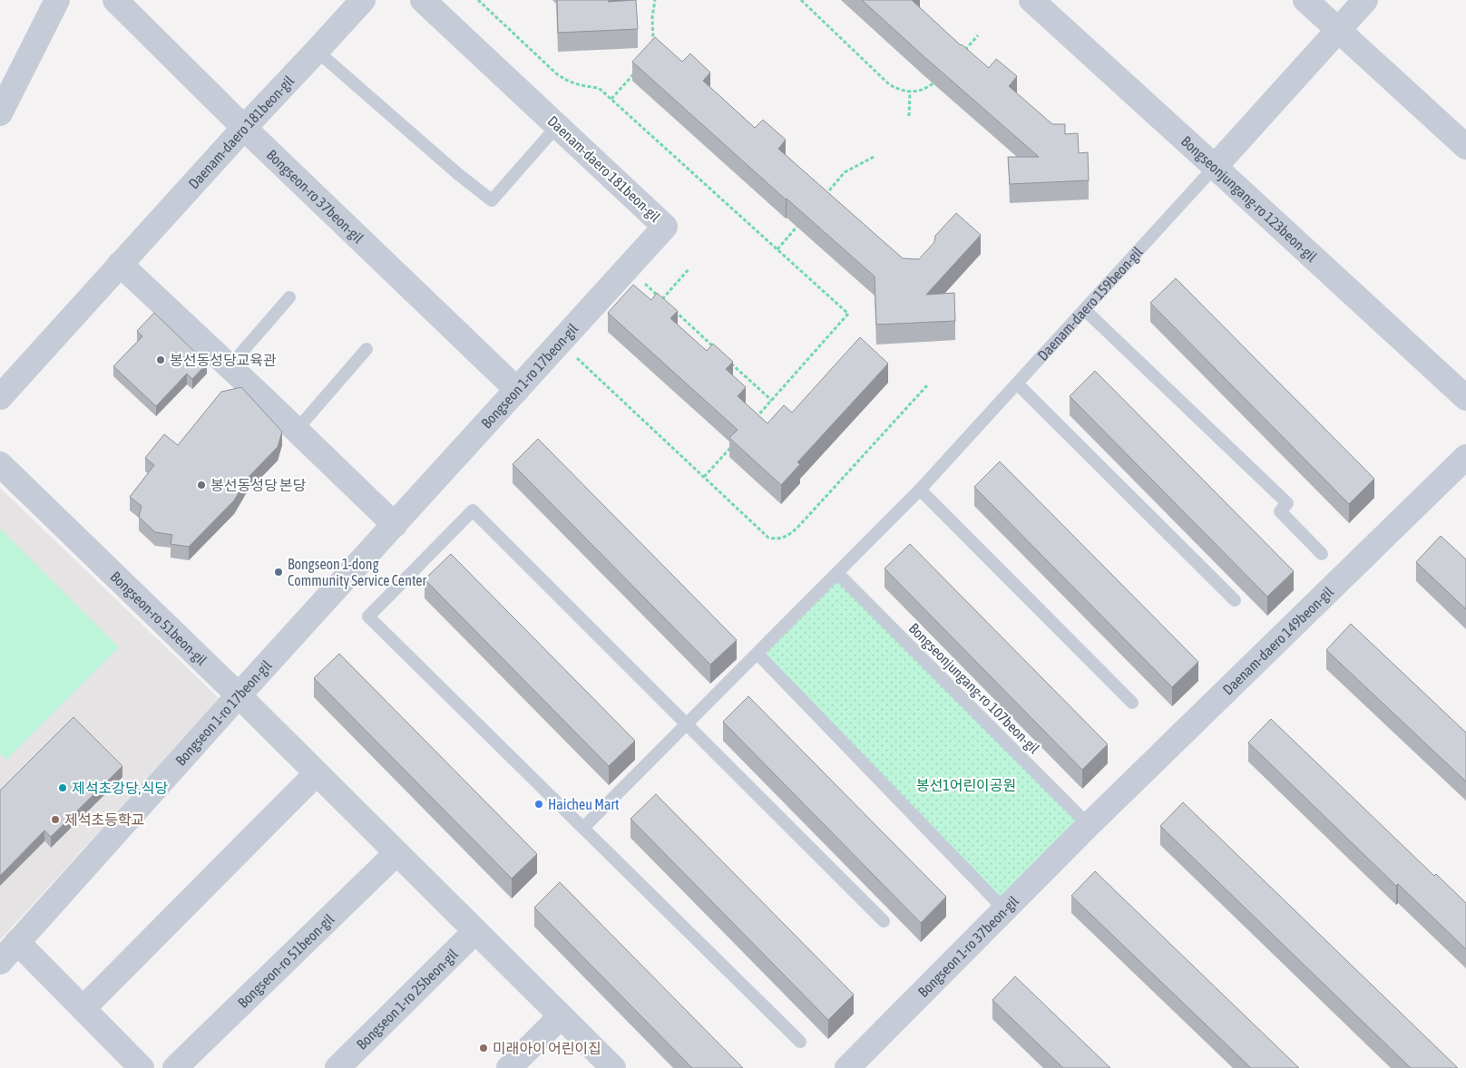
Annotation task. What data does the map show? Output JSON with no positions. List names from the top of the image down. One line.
{"streets":{"street":["Daenam-daero 181beon-gil","Bongseon-ro 37beon-gil","Bongseonjungang-ro 123beon-gil","Daenam-daero 159beon-gil","Bongseon 1-ro 17beon-gil","Bongseon-ro 51beon-gil","Daenam-daero 149beon-gil","Bongseon 1-ro 37beon-gil","Bongseon 1-ro 25beon-gil"],"lane":["Bongseonjungang-ro 107beon-gil"]},"crossings":[["Daenam-daero 181beon-gil","Bongseon-ro 37beon-gil"],["Daenam-daero 181beon-gil","Bongseon 1-ro 17beon-gil"],["Bongseon-ro 37beon-gil","Bongseon 1-ro 17beon-gil"],["Bongseonjungang-ro 123beon-gil","Daenam-daero 159beon-gil"],["Daenam-daero 159beon-gil","Bongseonjungang-ro 107beon-gil"],["Bongseon 1-ro 17beon-gil","Bongseon-ro 51beon-gil"],["Bongseon-ro 51beon-gil","Bongseon 1-ro 25beon-gil"],["Daenam-daero 149beon-gil","Bongseonjungang-ro 107beon-gil"],["Daenam-daero 149beon-gil","Bongseon 1-ro 37beon-gil"],["Bongseonjungang-ro 107beon-gil","Bongseon 1-ro 37beon-gil"]],"parks":["봉선1어린이공원"],"places":["봉선동성당교육관","봉선동성당 본당","Bongseon 1-dong Community Service Center","제석초강당,식당","Haicheu Mart","제석초등학교","미래아이 어린이집"]}
